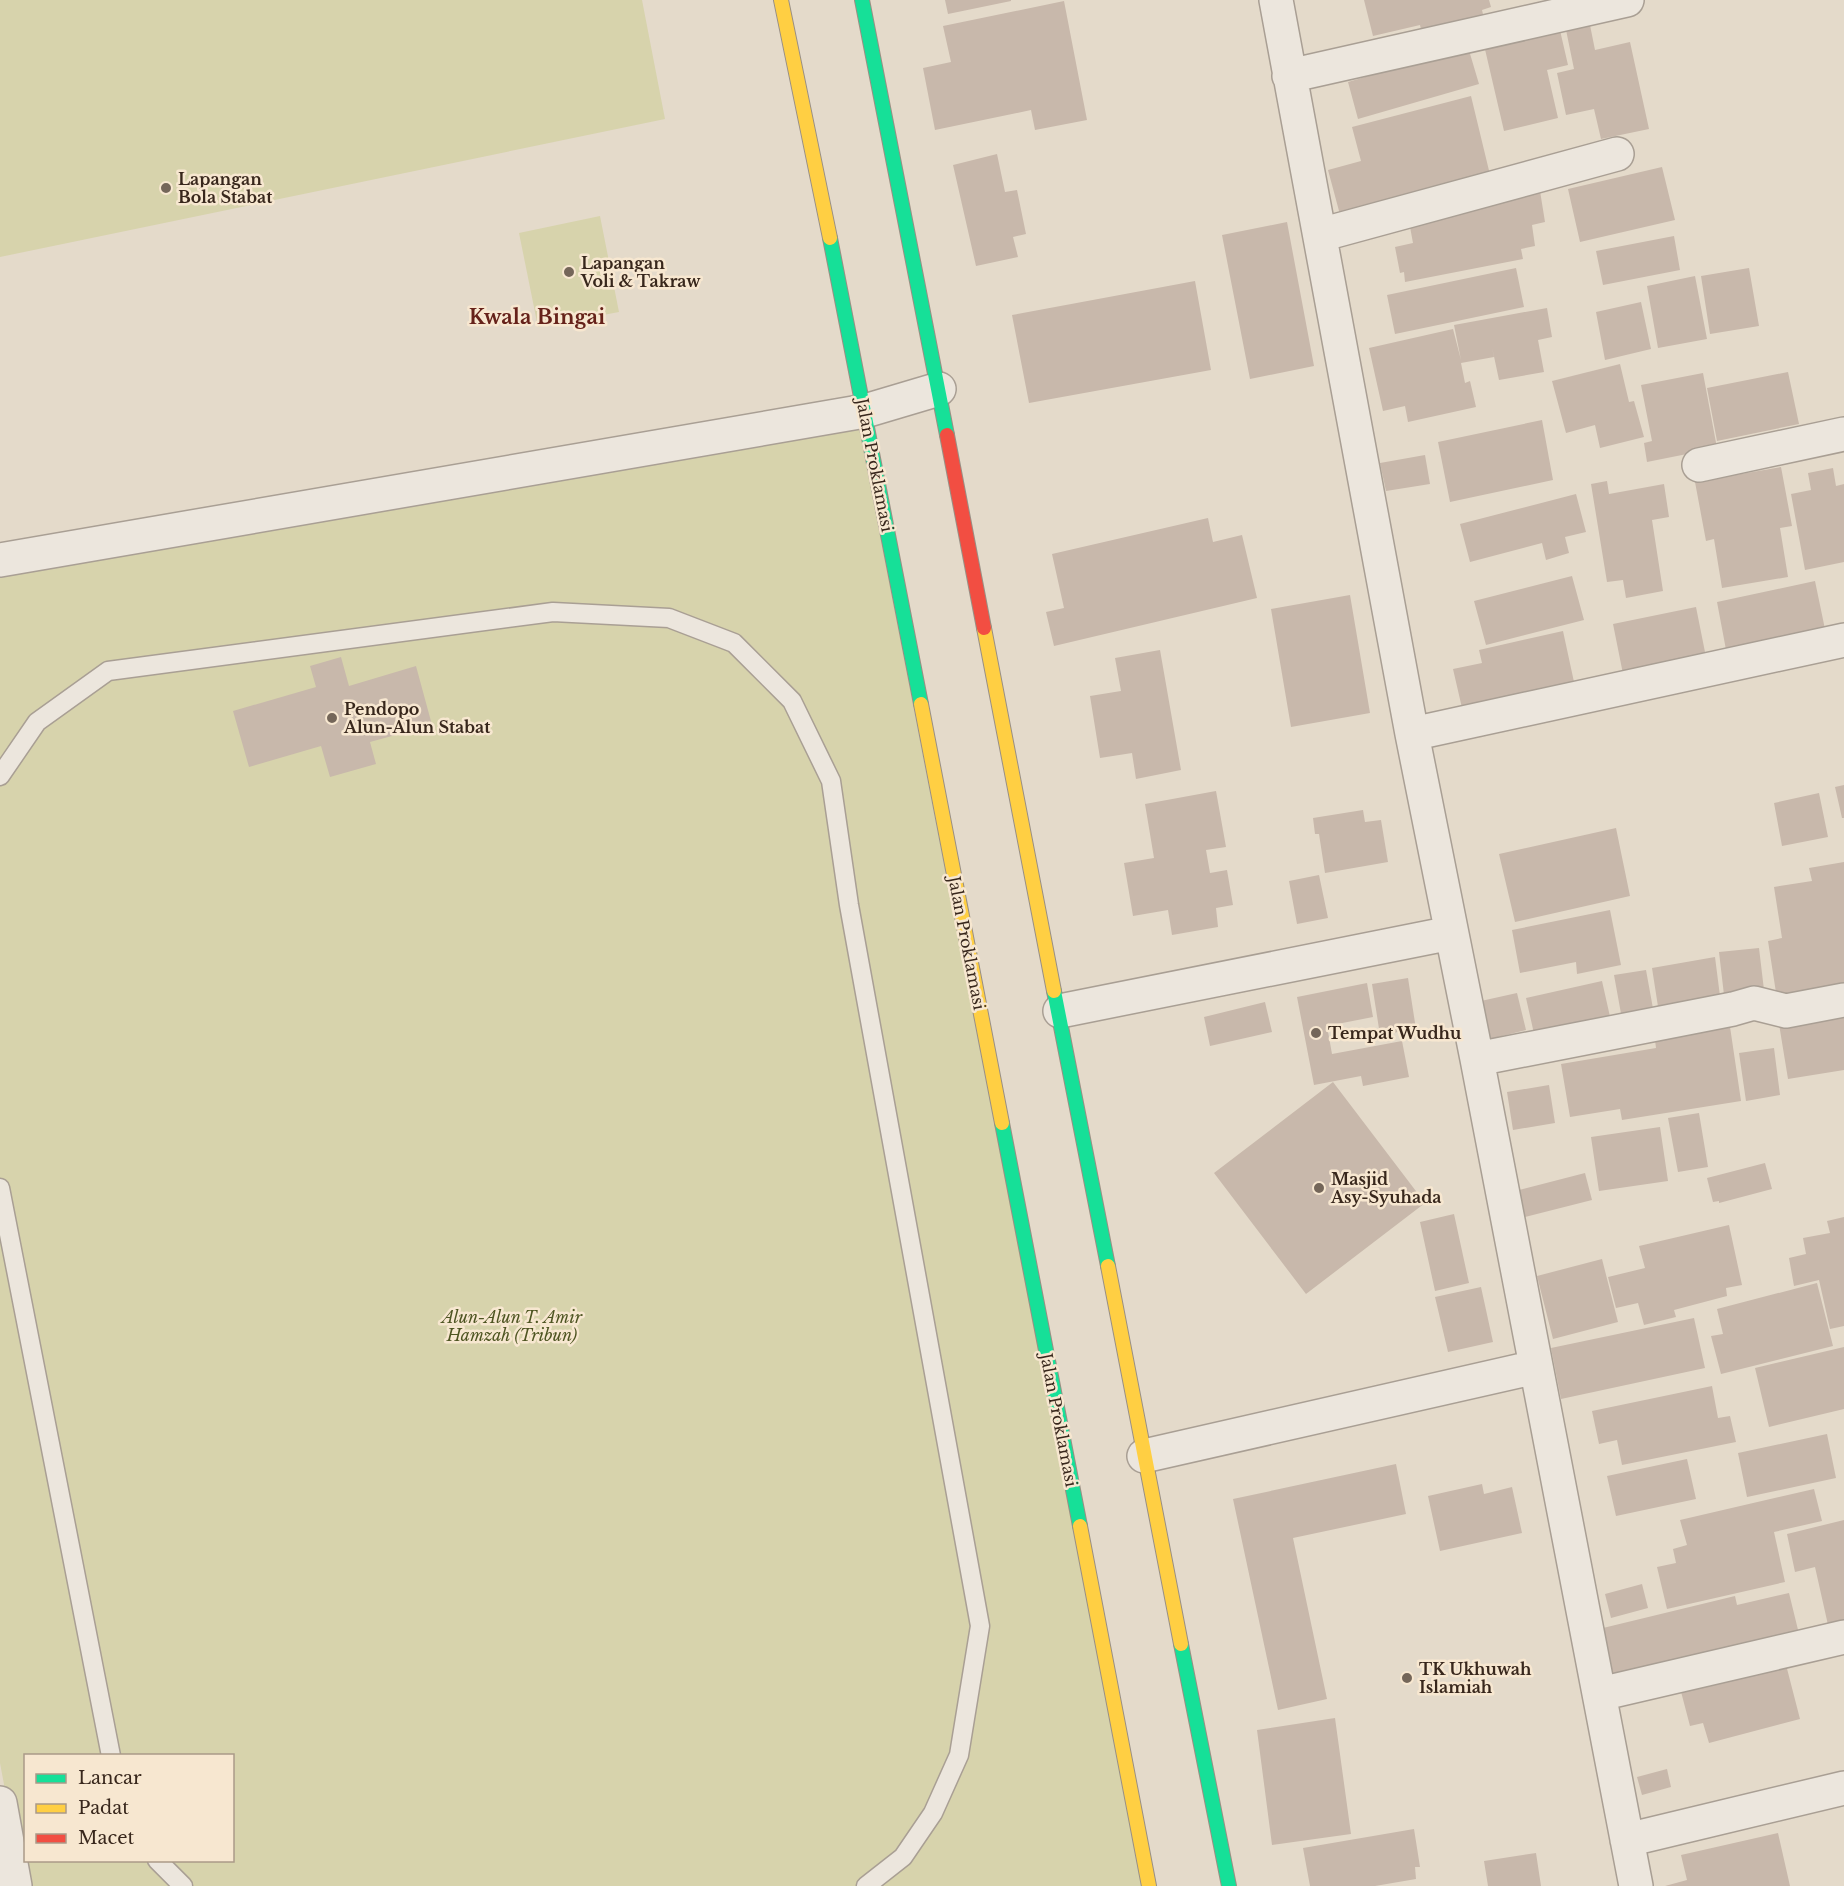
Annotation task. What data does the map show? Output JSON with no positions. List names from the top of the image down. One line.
{"streets":{"street":["Jalan Proklamasi"]},"districts":["Kwala Bingai"],"parks":["Alun-Alun T. Amir Hamzah (Tribun)"],"places":["Lapangan Bola Stabat","Lapangan Voli & Takraw","Pendopo Alun-Alun Stabat","Tempat Wudhu","Masjid Asy-Syuhada","TK Ukhuwah Islamiah"],"legend":["Lancar","Padat","Macet"]}
